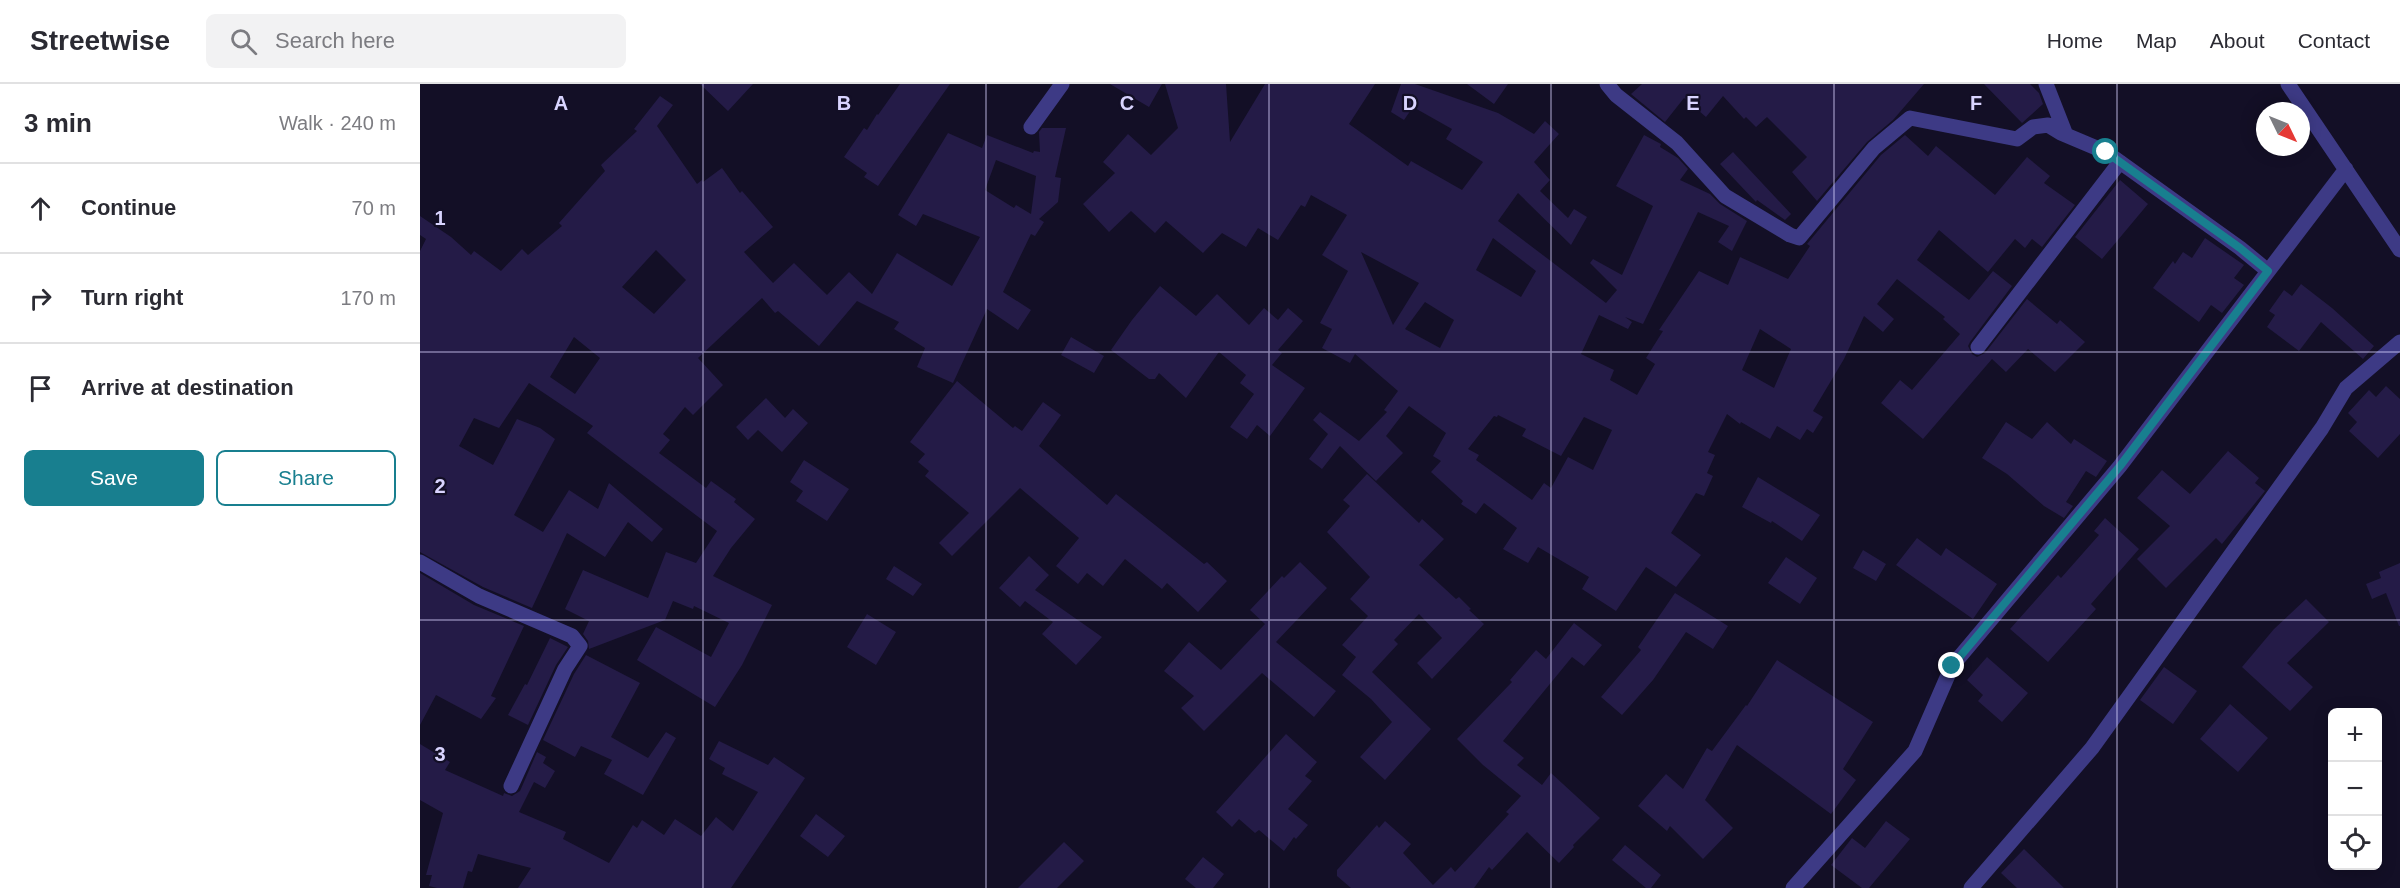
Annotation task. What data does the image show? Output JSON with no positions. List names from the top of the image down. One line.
{"north":"bottom right","page":{"header":"Streetwise","search":"Search here","nav":["Home","Map","About","Contact"],"heading":["3 min","Walk · 240 m"],"list":[["Continue","70 m"],["Turn right","170 m"],"Arrive at destination"],"buttons":["Save","Share"],"map_buttons":["+","−"]},"grid":{"columns":["A","B","C","D","E","F"],"rows":["1","2","3"]}}
